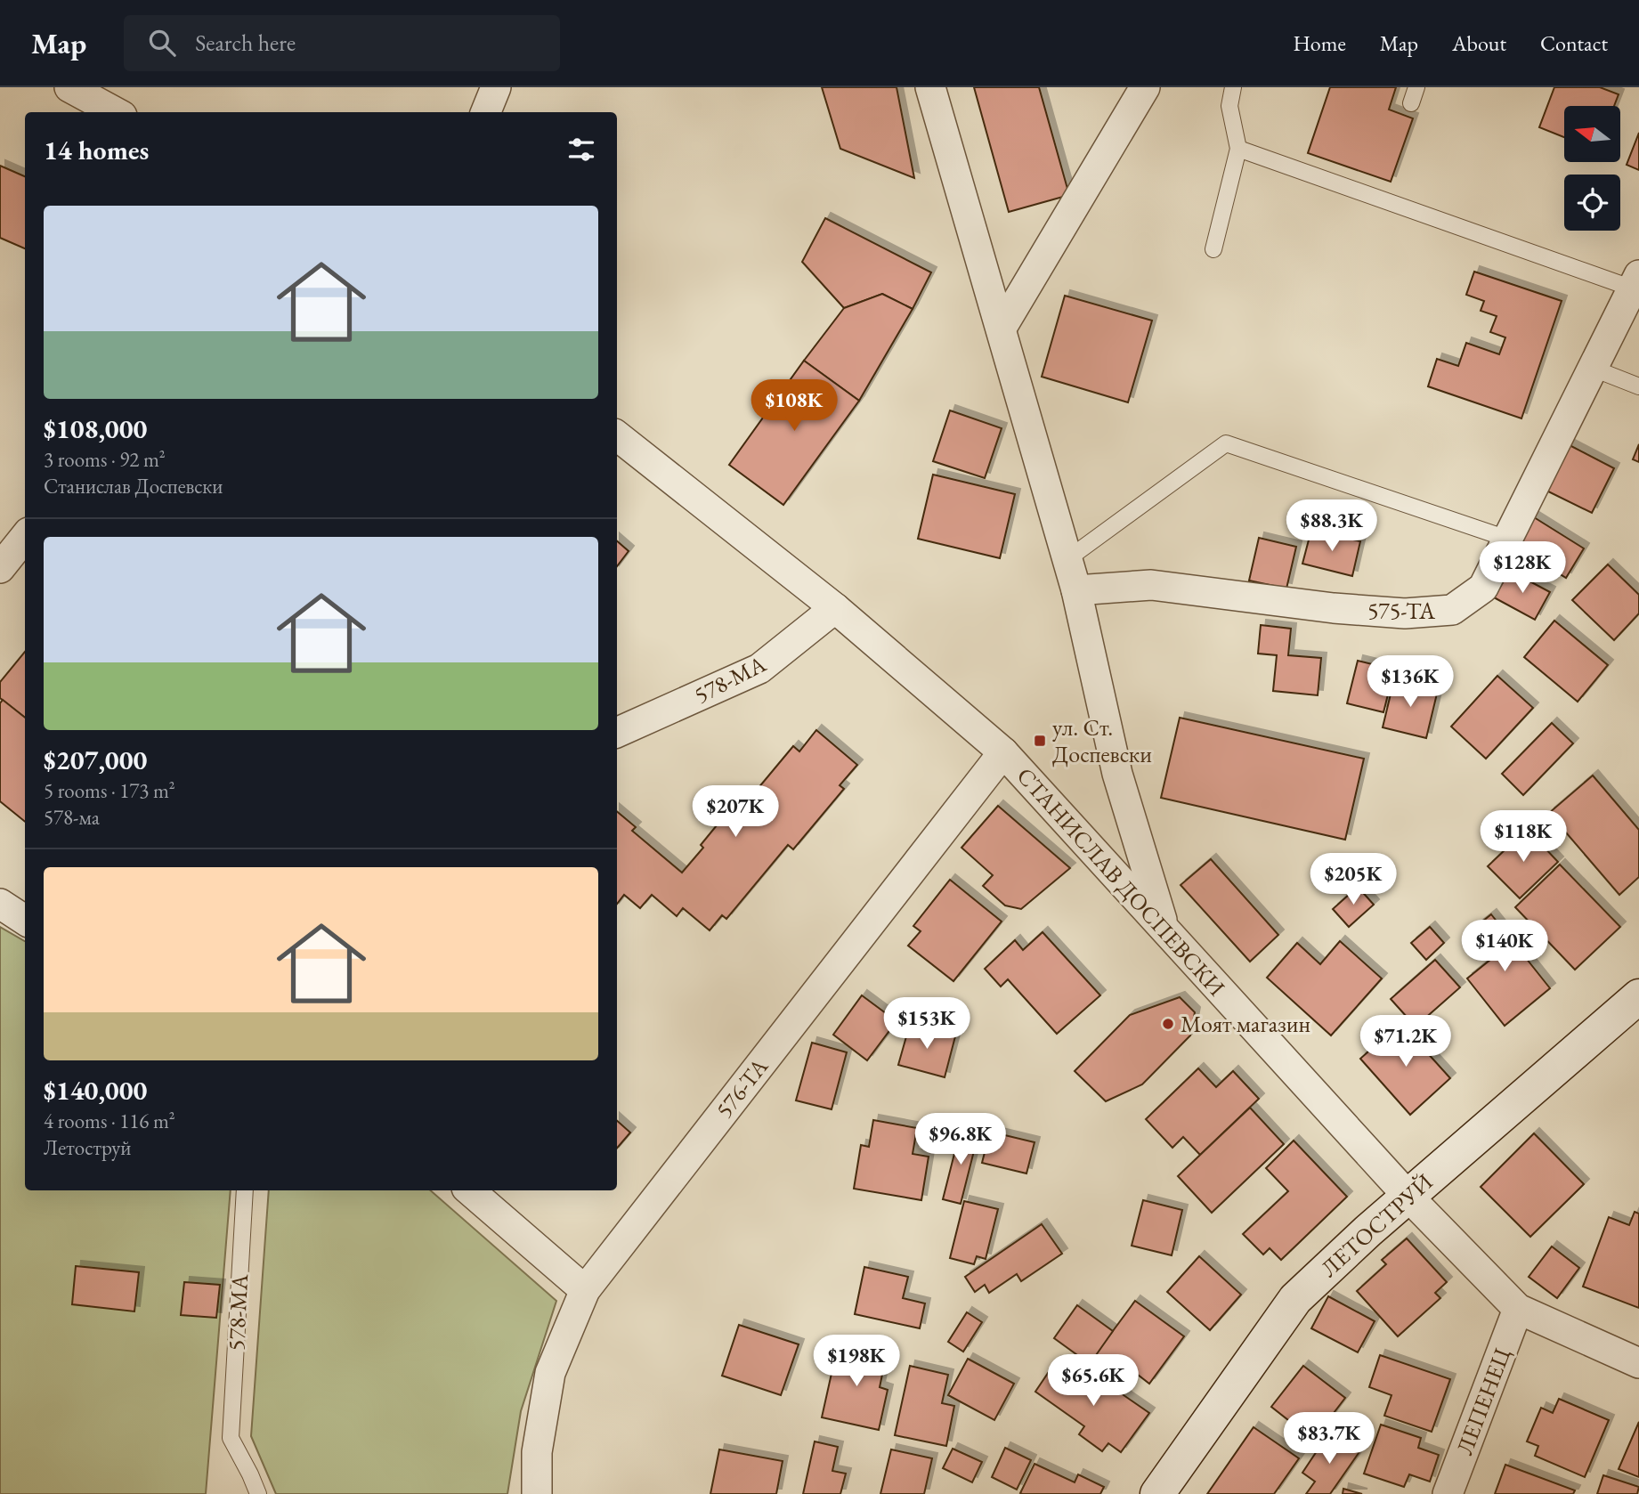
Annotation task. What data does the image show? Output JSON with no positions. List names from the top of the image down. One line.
{"streets":{"street":["575-ТА","578-МА","СТАНИСЛАВ ДОСПЕВСКИ","576-ТА","ЛЕТОСТРУЙ","ЛЕПЕНЕЦ"]},"crossings":[["578-МА","СТАНИСЛАВ ДОСПЕВСКИ"],["СТАНИСЛАВ ДОСПЕВСКИ","576-ТА"],["СТАНИСЛАВ ДОСПЕВСКИ","ЛЕТОСТРУЙ"],["СТАНИСЛАВ ДОСПЕВСКИ","ЛЕПЕНЕЦ"]],"places":{"transit":["ул. Ст. Доспевски"],"other":["Моят магазин"]},"north":"left","page":{"header":"Map","search":"Search here","nav":["Home","Map","About","Contact"],"heading":"14 homes","list":[{"name":"$108,000","note":"3 rooms · 92 m² · Станислав Доспевски"},{"name":"$207,000","note":"5 rooms · 173 m² · 578-ма"},{"name":"$140,000","note":"4 rooms · 116 m² · Летоструй"}],"price":["$108K","$88.3K","$128K","$136K","$207K","$118K","$205K","$140K","$153K","$71.2K","$96.8K","$198K","$65.6K","$83.7K"]}}
